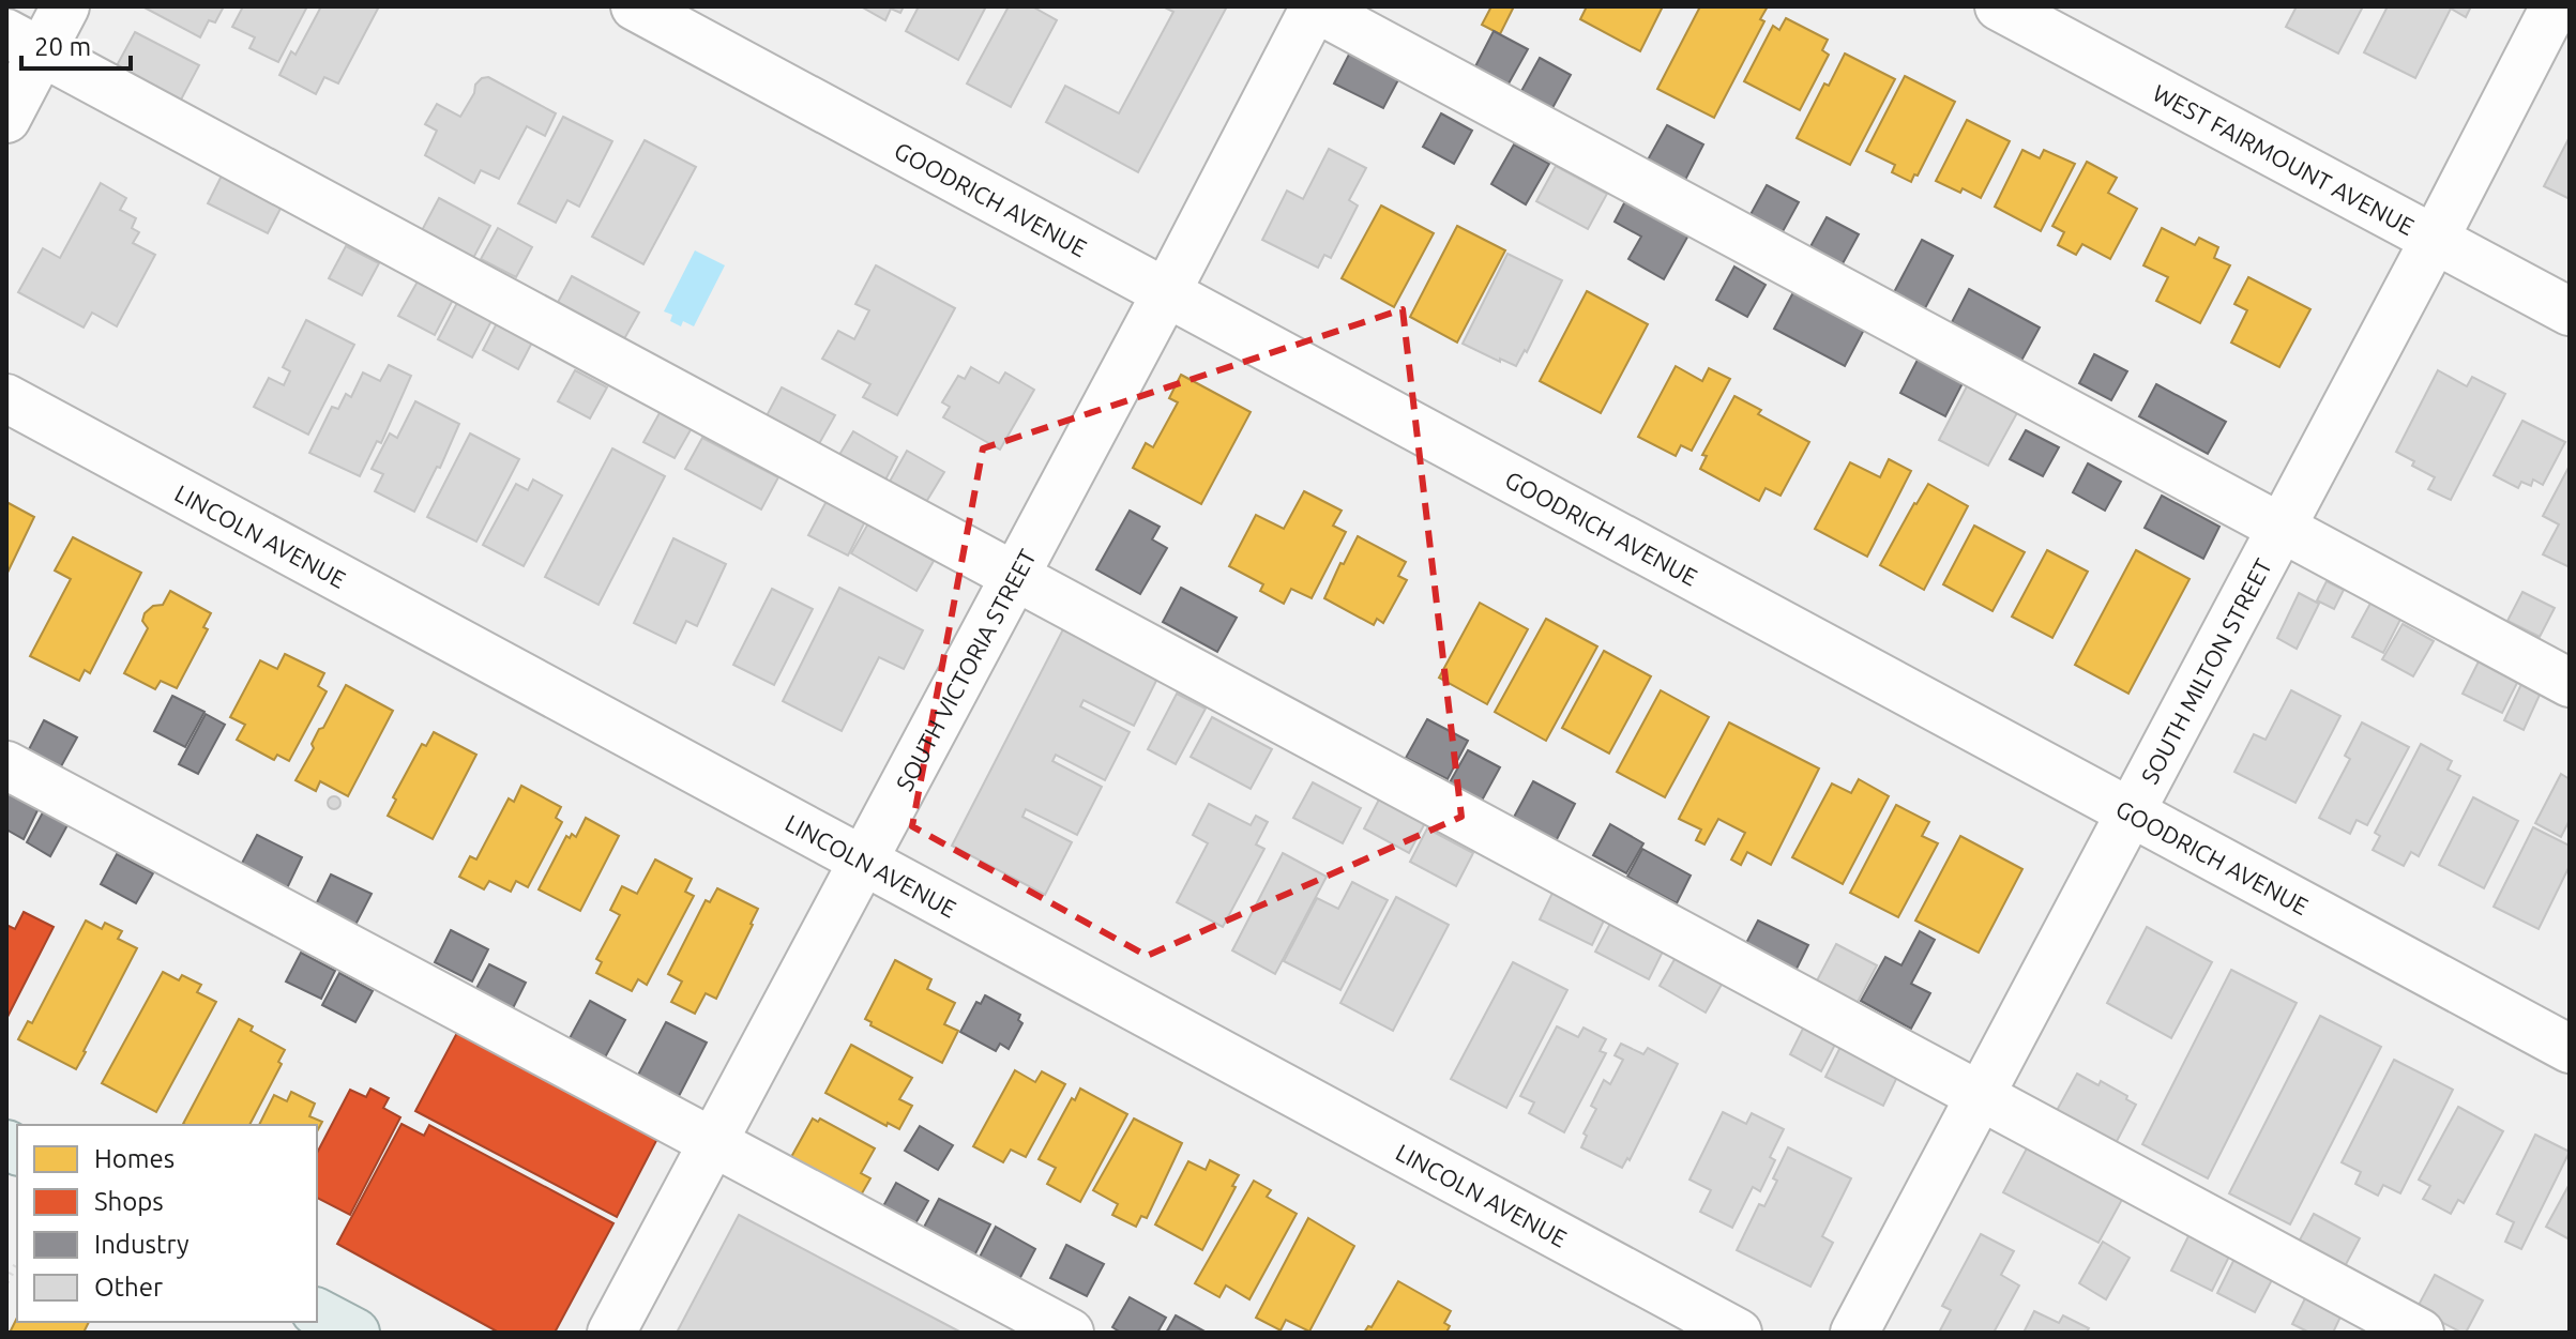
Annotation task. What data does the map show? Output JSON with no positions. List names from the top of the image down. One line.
{"streets":{"street":["WEST FAIRMOUNT AVENUE","GOODRICH AVENUE","LINCOLN AVENUE","SOUTH VICTORIA STREET","SOUTH MILTON STREET"]},"crossings":[["WEST FAIRMOUNT AVENUE","SOUTH MILTON STREET"],["GOODRICH AVENUE","SOUTH VICTORIA STREET"],["GOODRICH AVENUE","SOUTH MILTON STREET"],["LINCOLN AVENUE","SOUTH VICTORIA STREET"]],"legend":["Homes","Shops","Industry","Other"],"scale_bar":"20 m"}
